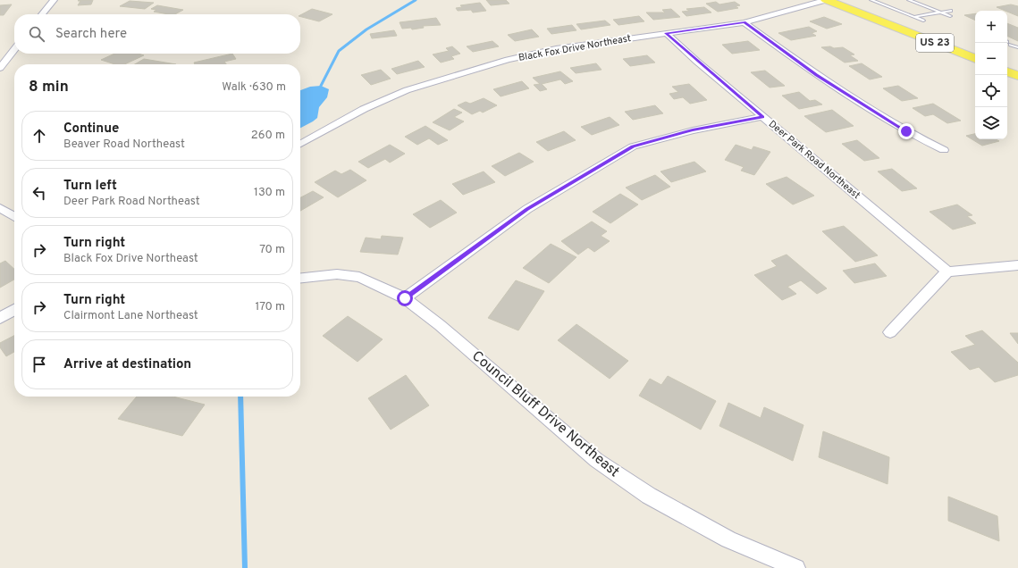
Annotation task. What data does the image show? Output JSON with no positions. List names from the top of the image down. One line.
{"streets":{"main road":["US 23"],"street":["Black Fox Drive Northeast","Deer Park Road Northeast","Council Bluff Drive Northeast"]},"crossings":[["US 23","Black Fox Drive Northeast"],["Black Fox Drive Northeast","Deer Park Road Northeast"]],"page":{"map_buttons":["+","−"],"search":"Search here","heading":["8 min","Walk · 630 m"],"list":[["Continue","Beaver Road Northeast","260 m"],["Turn left","Deer Park Road Northeast","130 m"],["Turn right","Black Fox Drive Northeast","70 m"],["Turn right","Clairmont Lane Northeast","170 m"],"Arrive at destination"]}}
